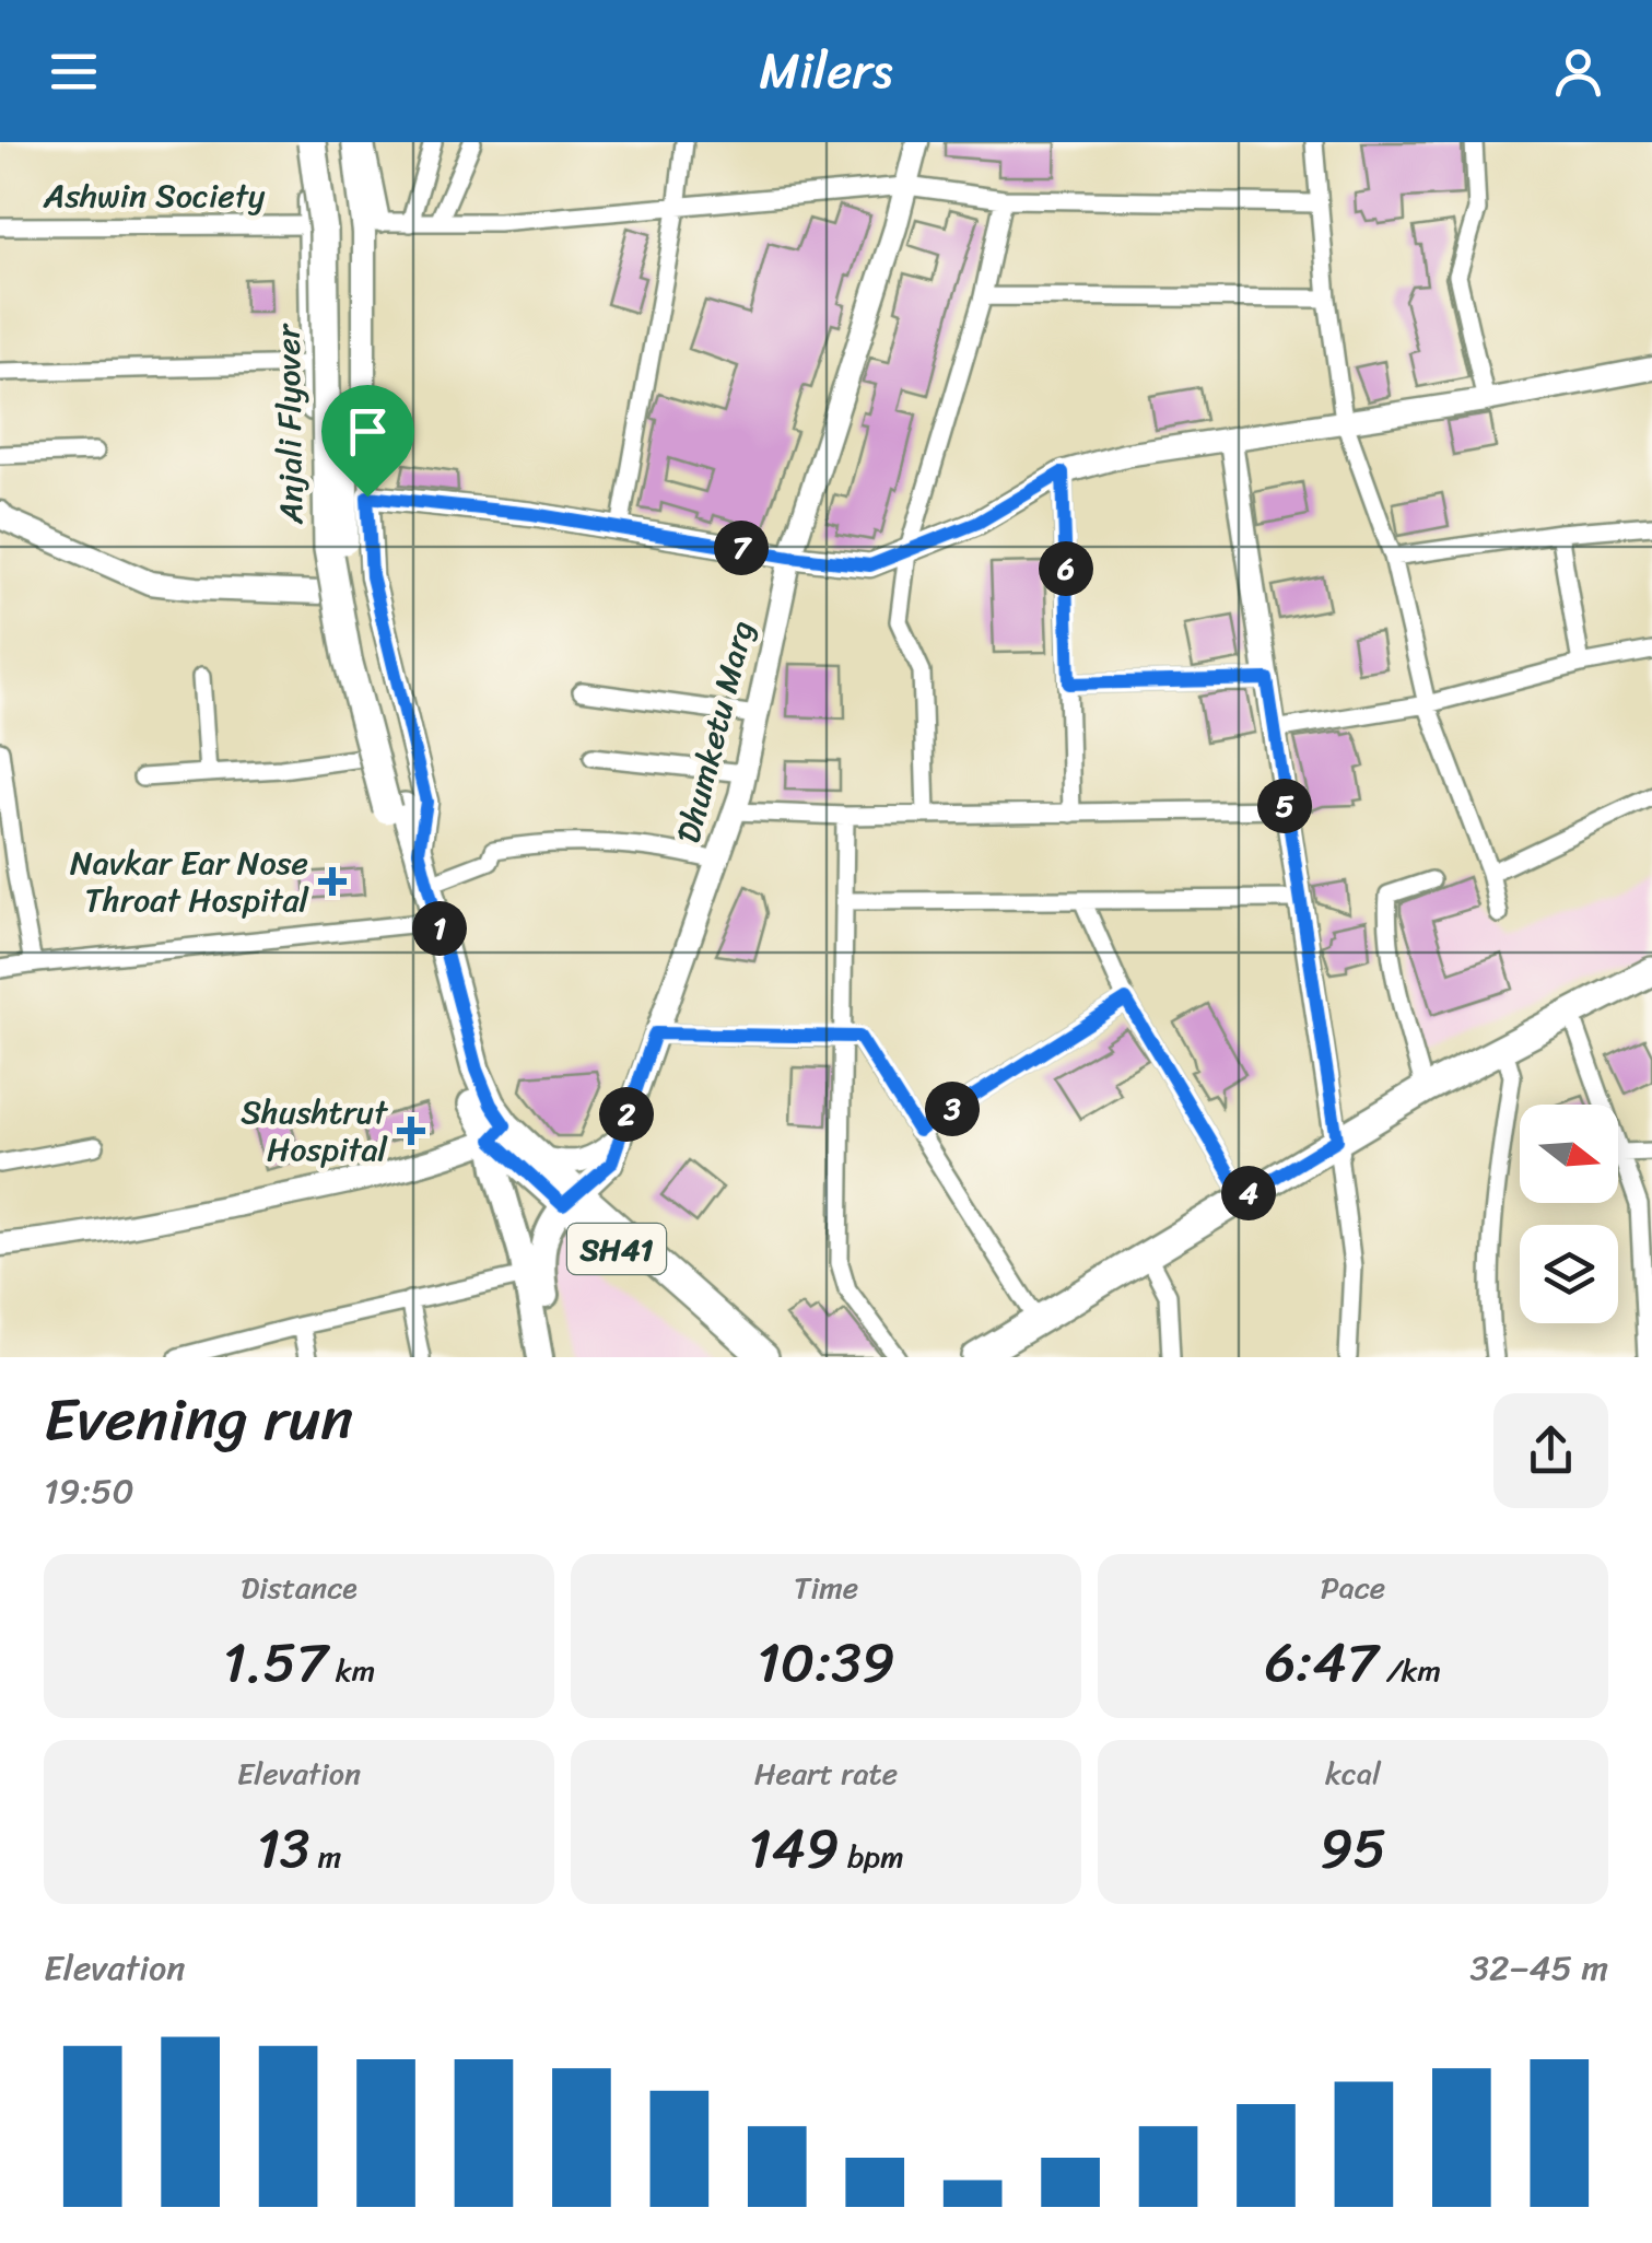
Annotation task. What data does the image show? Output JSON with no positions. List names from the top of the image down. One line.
{"streets":{"main road":["Anjali Flyover","SH41"],"street":["Ashwin Society","Dhumketu Marg"]},"crossings":[["Anjali Flyover","SH41"],["Dhumketu Marg","SH41"]],"places":{"health":["Navkar Ear Nose Throat Hospital","Shushtrut Hospital"]},"north":"right","page":{"header":"Milers","pins":["7","6","5","1","3","2","4"],"heading":["Evening run","19:50"],"stats":[["Distance","1.57 km"],["Time","10:39"],["Pace","6:47 /km"],["Elevation","13 m"],["Heart rate","149 bpm"],["kcal","95"]],"chart":["Elevation","32–45 m"]}}
